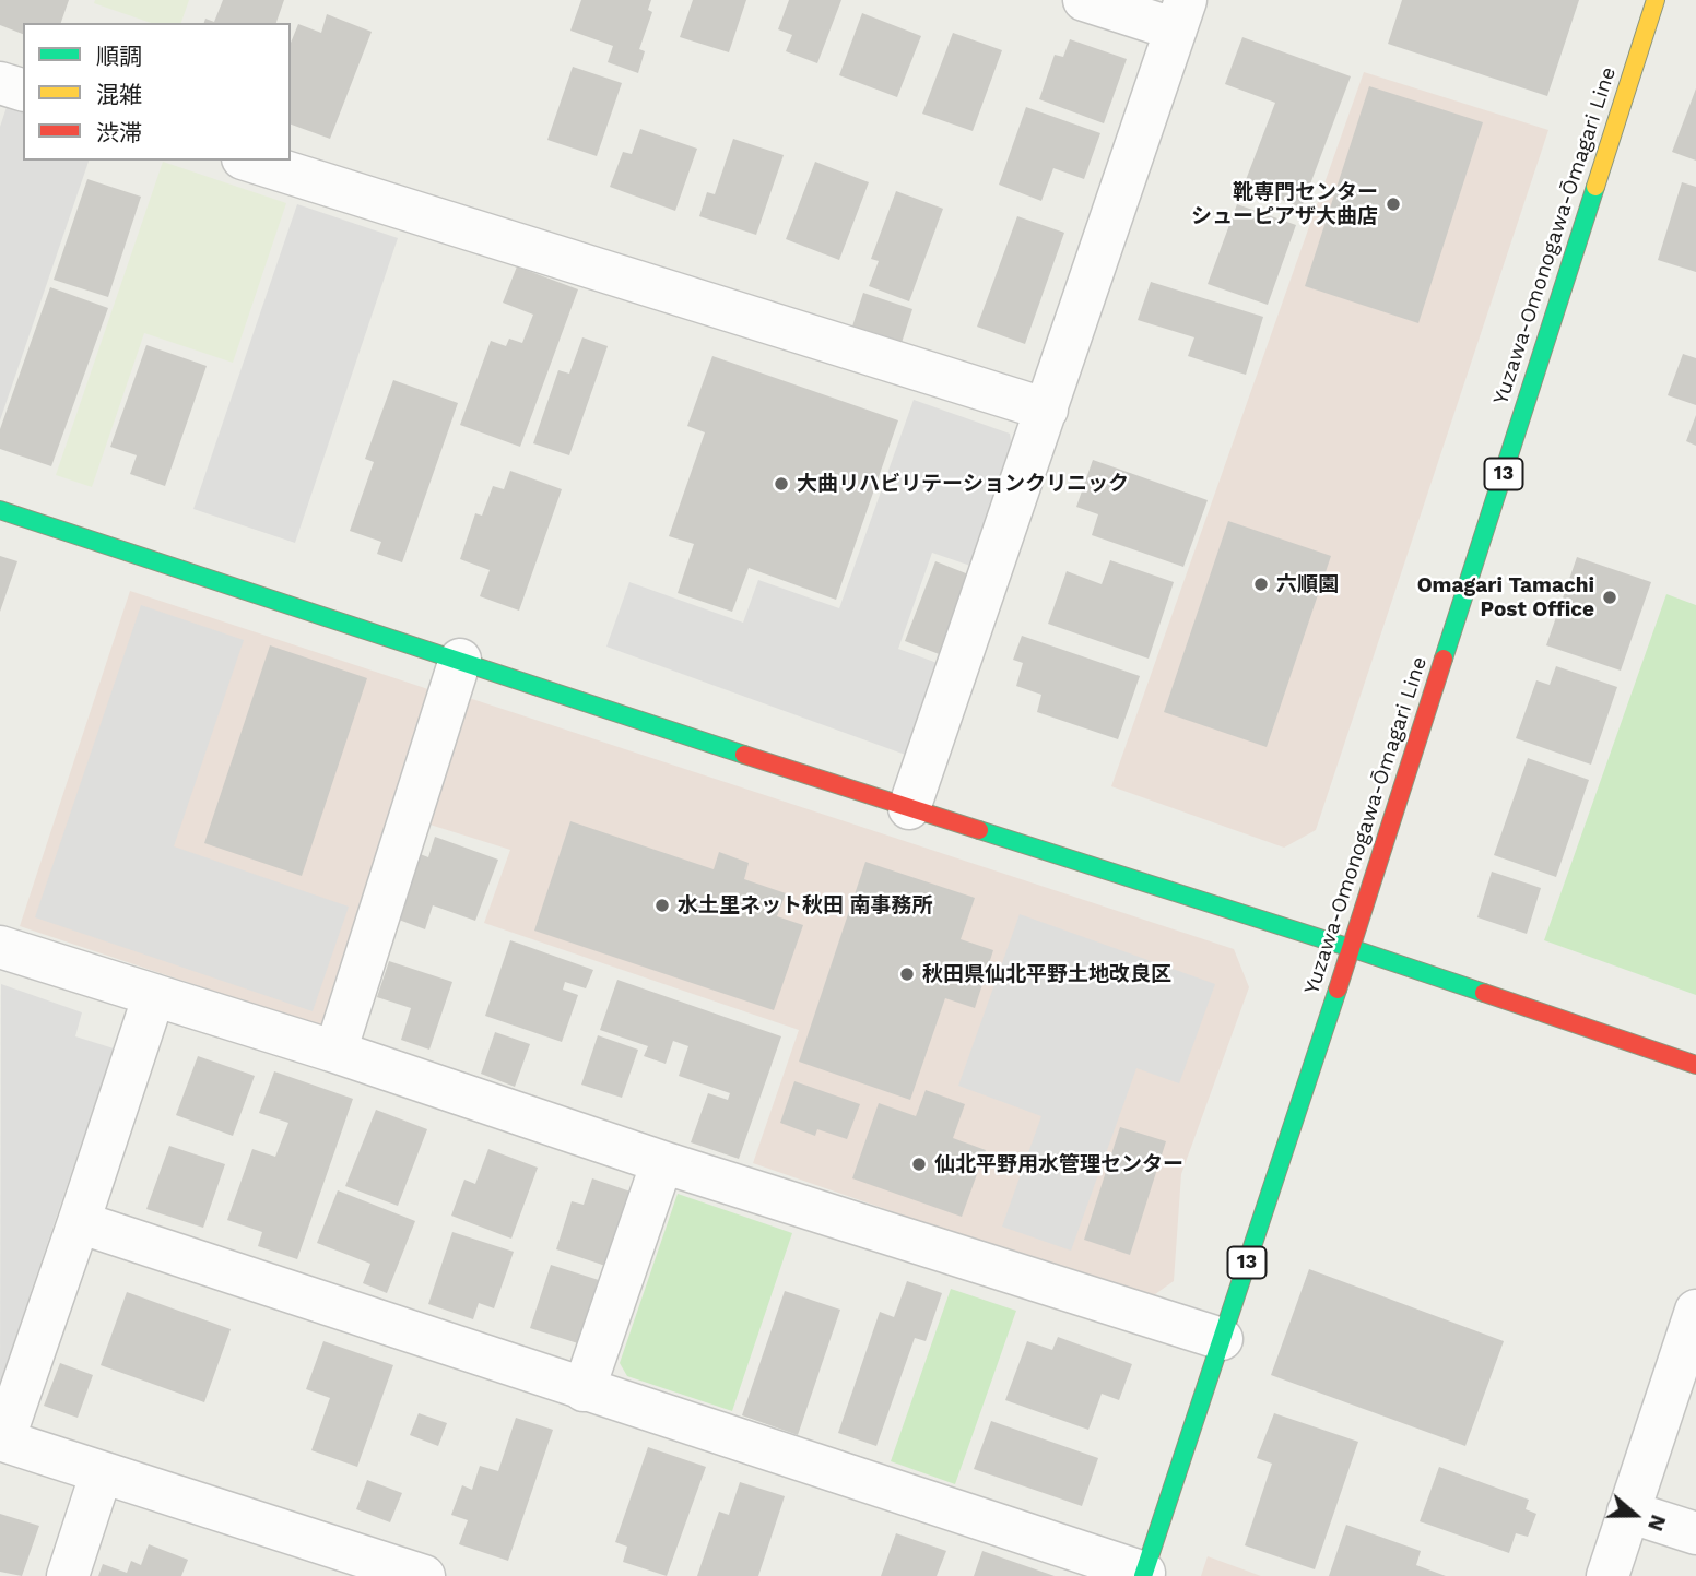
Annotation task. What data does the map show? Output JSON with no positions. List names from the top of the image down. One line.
{"streets":{"street":["Yuzawa-Omonogawa-Ōmagari Line","13"]},"places":["靴専門センター シューピアザ大曲店","大曲リハビリテーションクリニック","六順園","Omagari Tamachi Post Office","水土里ネット秋田 南事務所","秋田県仙北平野土地改良区","仙北平野用水管理センター"],"legend":["順調","混雑","渋滞"],"north":"right"}
